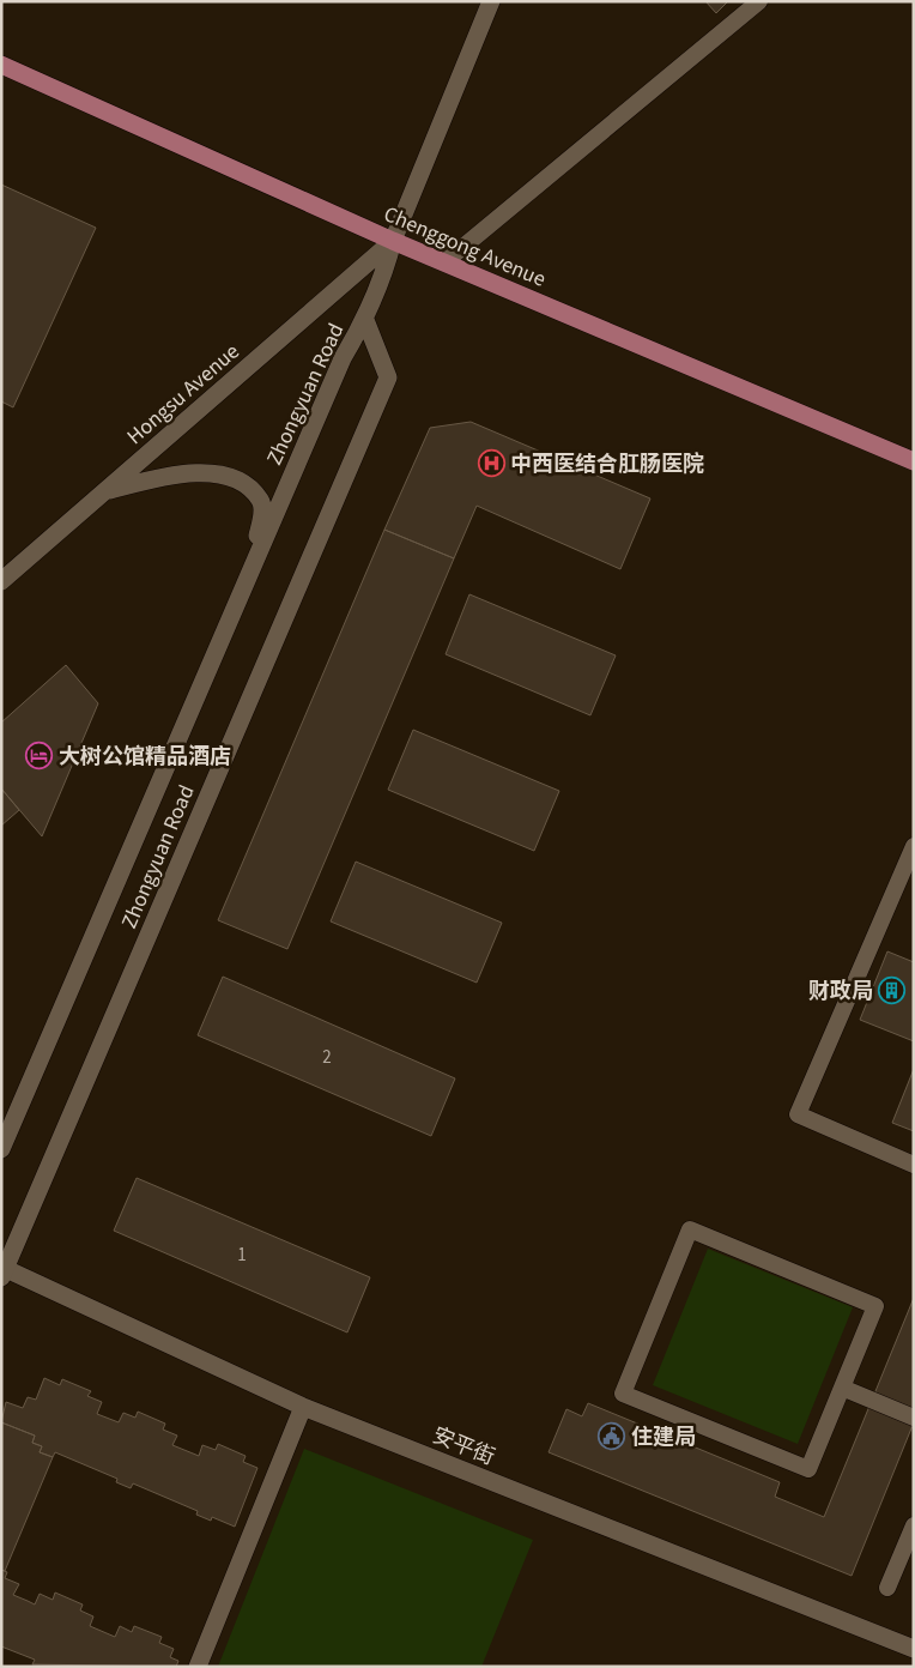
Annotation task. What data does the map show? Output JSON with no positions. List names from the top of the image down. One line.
{"streets":{"main road":["Chenggong Avenue","Hongsu Avenue","Zhongyuan Road","安平街"]},"crossings":[["Chenggong Avenue","Hongsu Avenue"],["Chenggong Avenue","Zhongyuan Road"],["Hongsu Avenue","Zhongyuan Road"],["Zhongyuan Road","安平街"]],"places":{"hospital":["中西医结合肛肠医院"],"hotel":["大树公馆精品酒店"],"building":["财政局"],"public building":["住建局"]},"house_numbers":["2","1"]}
